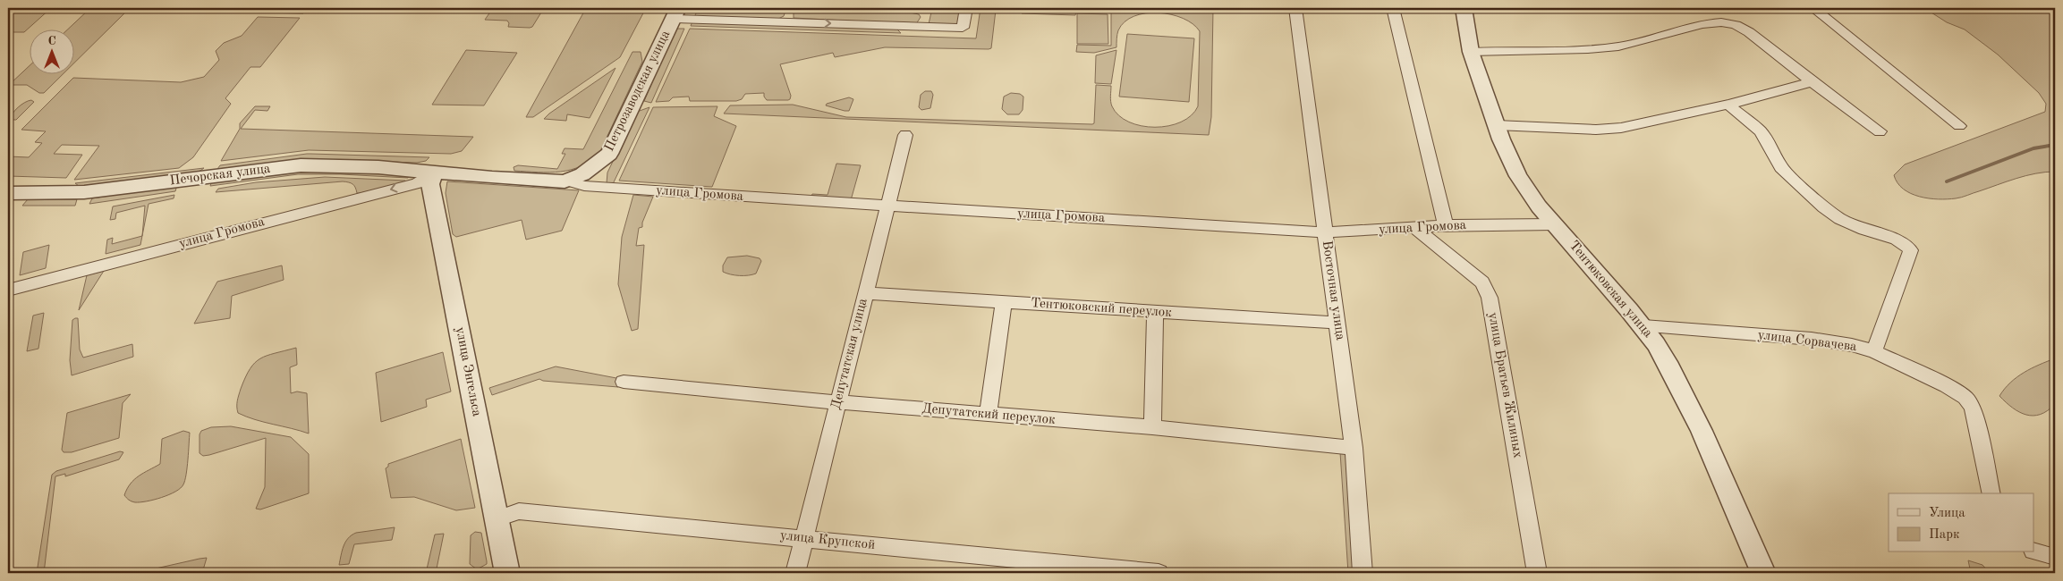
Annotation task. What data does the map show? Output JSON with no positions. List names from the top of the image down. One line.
{"streets":{"street":["Петрозаводская улица","Печорская улица","улица Громова","Тентюковская улица","Восточная улица","Тентюковский переулок","улица Сорвачева","Депутатская улица","улица Энгельса","улица Братьев Жилиных","Депутатский переулок","улица Крупской"]},"crossings":[["Петрозаводская улица","Печорская улица"],["Петрозаводская улица","улица Громова"],["Петрозаводская улица","улица Энгельса"],["Печорская улица","улица Громова"],["Печорская улица","улица Энгельса"],["улица Громова","Тентюковская улица"],["улица Громова","Восточная улица"],["улица Громова","Депутатская улица"],["улица Громова","улица Энгельса"],["улица Громова","улица Братьев Жилиных"],["Тентюковская улица","улица Сорвачева"],["Восточная улица","Тентюковский переулок"],["Восточная улица","Депутатский переулок"],["Тентюковский переулок","Депутатская улица"],["Депутатская улица","Депутатский переулок"],["Депутатская улица","улица Крупской"],["улица Энгельса","улица Крупской"]],"legend":["Улица","Парк"],"north":"top"}
